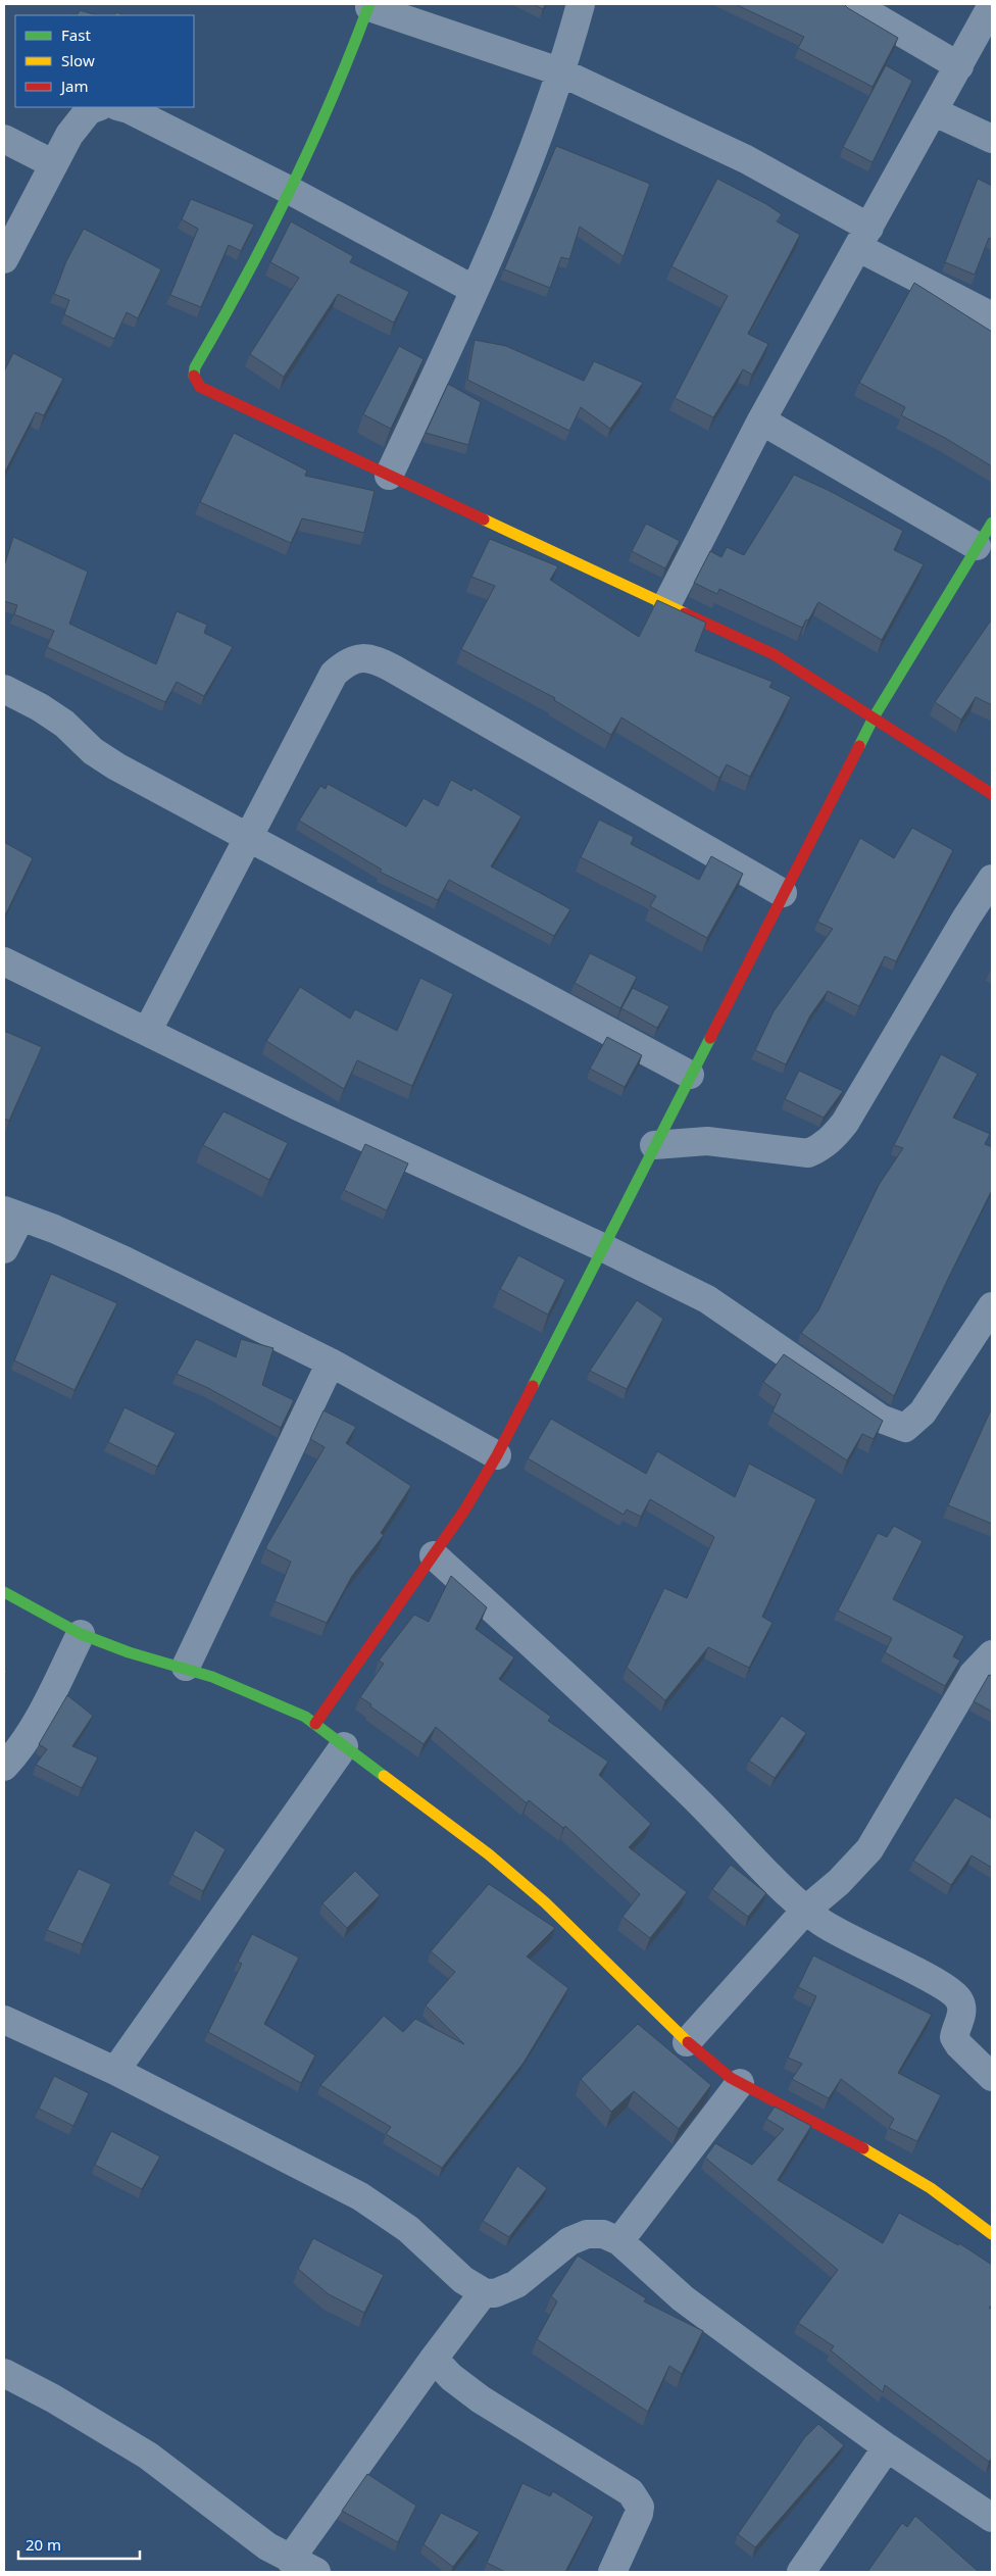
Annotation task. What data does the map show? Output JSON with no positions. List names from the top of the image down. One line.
{"legend":["Fast","Slow","Jam"],"scale_bar":"20 m"}
